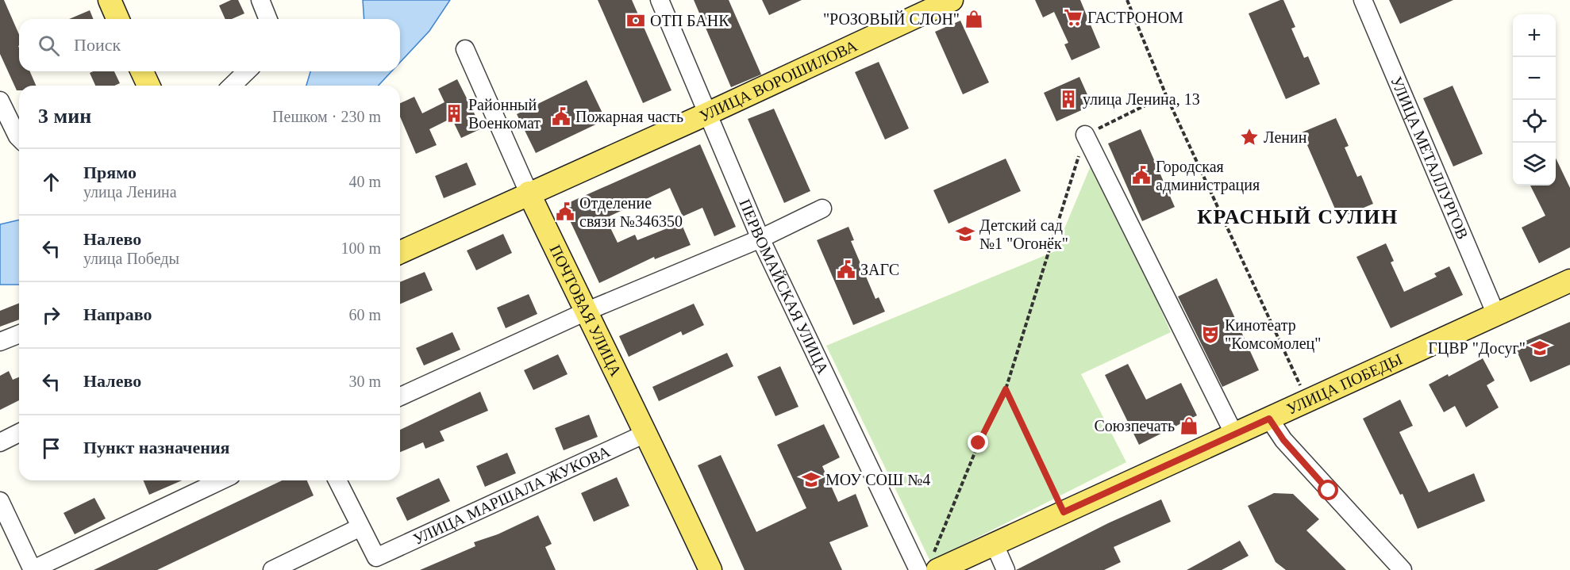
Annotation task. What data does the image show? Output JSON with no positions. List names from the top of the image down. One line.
{"streets":{"main road":["УЛИЦА ВОРОШИЛОВА","ПОЧТОВАЯ УЛИЦА","УЛИЦА ПОБЕДЫ"],"street":["УЛИЦА МЕТАЛЛУРГОВ","ПЕРВОМАЙСКАЯ УЛИЦА","УЛИЦА МАРШАЛА ЖУКОВА"]},"crossings":[["УЛИЦА ВОРОШИЛОВА","ПЕРВОМАЙСКАЯ УЛИЦА"],["УЛИЦА ВОРОШИЛОВА","ПОЧТОВАЯ УЛИЦА"],["УЛИЦА МЕТАЛЛУРГОВ","УЛИЦА ПОБЕДЫ"],["ПОЧТОВАЯ УЛИЦА","УЛИЦА МАРШАЛА ЖУКОВА"]],"districts":["КРАСНЫЙ СУЛИН"],"places":{"supermarket":["ГАСТРОНОМ"],"shop":["\"РОЗОВЫЙ СЛОН\"","Союзпечать"],"bank":["ОТП БАНК"],"building":["улица Ленина, 13","Районный Военкомат"],"public building":["Пожарная часть","Городская администрация","Отделение связи №346350","ЗАГС"],"place":["Ленин"],"school or university":["Детский сад №1 \"Огонёк\"","ГЦВР \"Досуг\"","МОУ СОШ №4"],"theatre":["Кинотеатр \"Комсомолец\""]},"page":{"map_buttons":["+","−"],"search":"Поиск","heading":["3 мин","Пешком · 230 m"],"list":[["Прямо","улица Ленина","40 m"],["Налево","улица Победы","100 m"],["Направо","60 m"],["Налево","30 m"],"Пункт назначения"]}}
